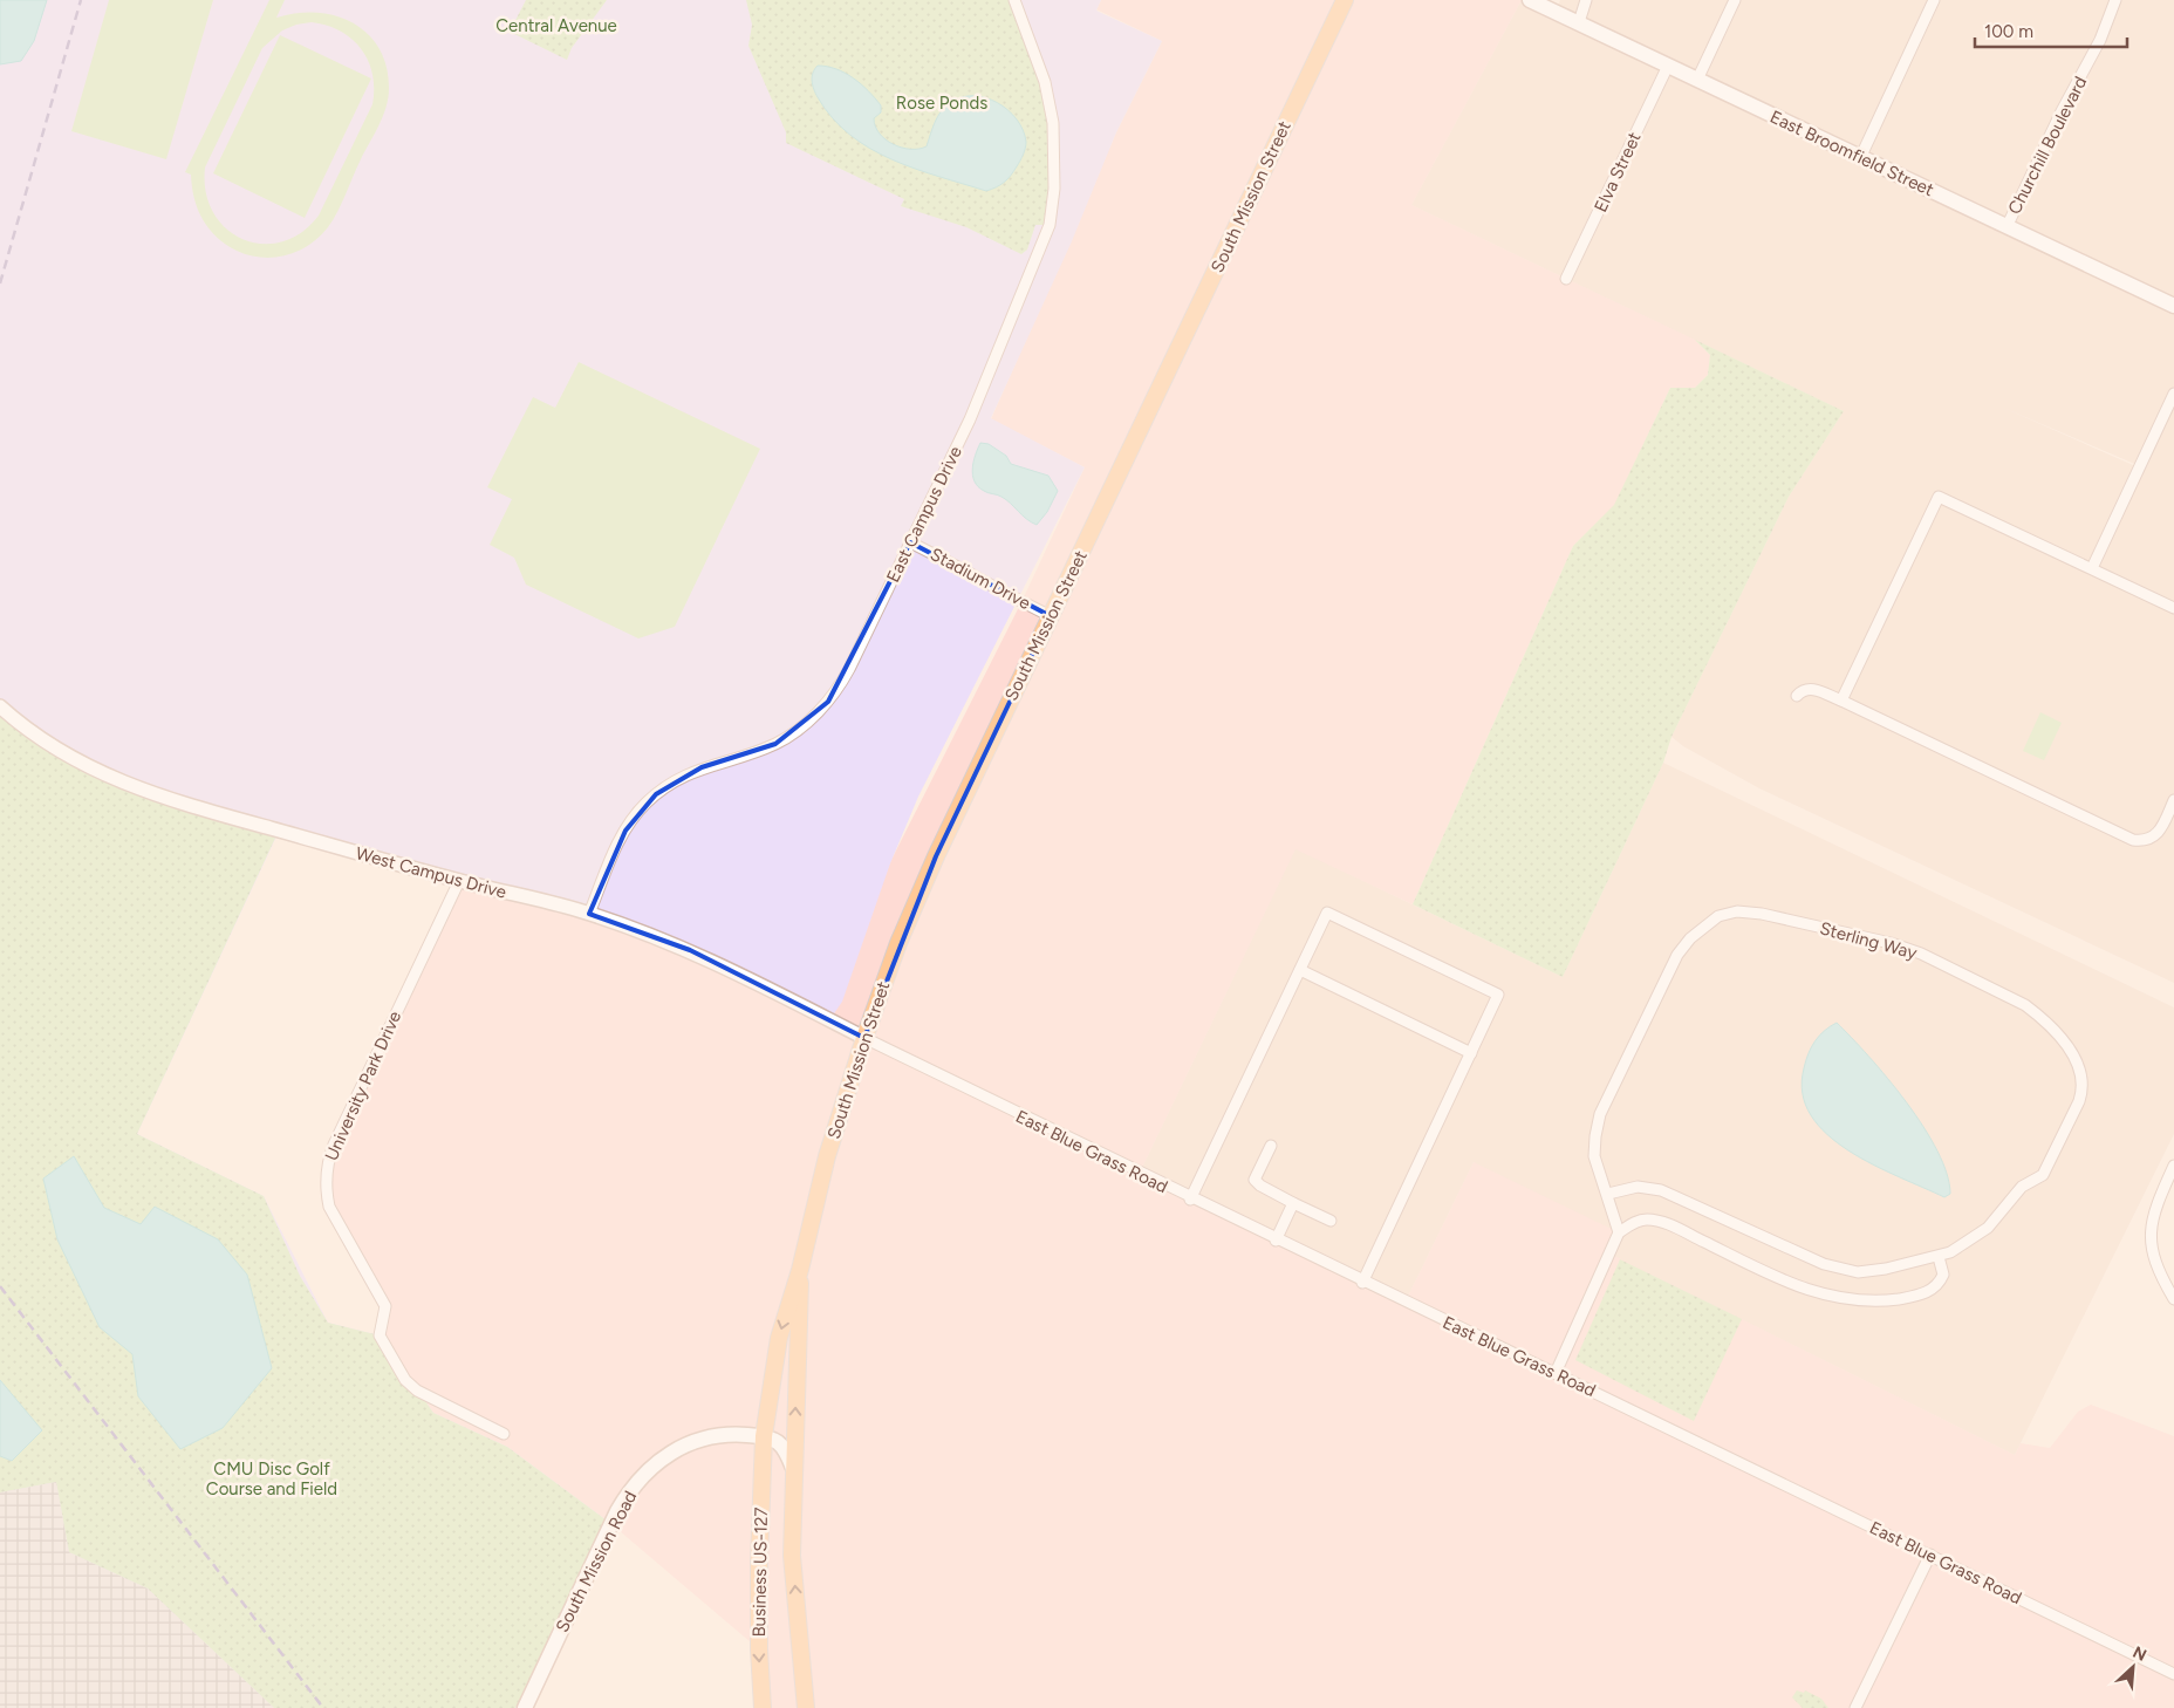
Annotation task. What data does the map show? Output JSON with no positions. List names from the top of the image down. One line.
{"streets":{"main road":["East Broomfield Street","South Mission Street","South Mission Road","Business US-127"],"street":["Churchill Boulevard","Elva Street","East Campus Drive","Stadium Drive","West Campus Drive","Sterling Way","University Park Drive","East Blue Grass Road"]},"crossings":[["Churchill Boulevard","East Broomfield Street"],["East Broomfield Street","Elva Street"],["South Mission Street","Stadium Drive"],["South Mission Street","West Campus Drive"],["South Mission Street","East Blue Grass Road"],["South Mission Street","South Mission Road"],["South Mission Street","Business US-127"],["East Campus Drive","Stadium Drive"],["East Campus Drive","West Campus Drive"],["West Campus Drive","University Park Drive"],["West Campus Drive","East Blue Grass Road"],["South Mission Road","Business US-127"]],"parks":["Central Avenue","Rose Ponds","CMU Disc Golf Course and Field"],"scale_bar":"100 m","north":"top right"}
